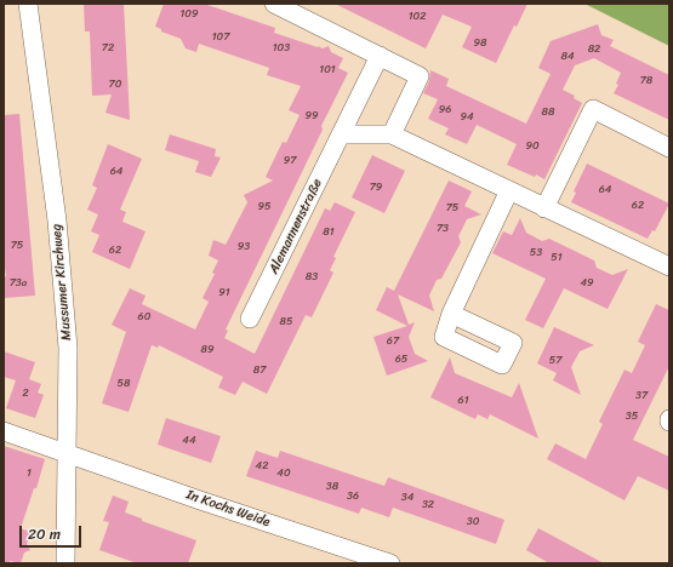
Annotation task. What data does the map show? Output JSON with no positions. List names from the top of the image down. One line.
{"streets":{"street":["Alemannenstraße","Mussumer Kirchweg","In Kochs Weide"]},"crossings":[["Mussumer Kirchweg","In Kochs Weide"]],"house_numbers":["109","102","107","98","72","103","82","84","101","78","70","96","88","99","94","90","97","64","79","64","62","95","75","73","81","75","93","62","53","51","83","73a","49","91","60","85","67","89","65","57","87","58","2","37","61","35","44","42","1","40","38","36","34","32","30"],"scale_bar":"20 m"}
